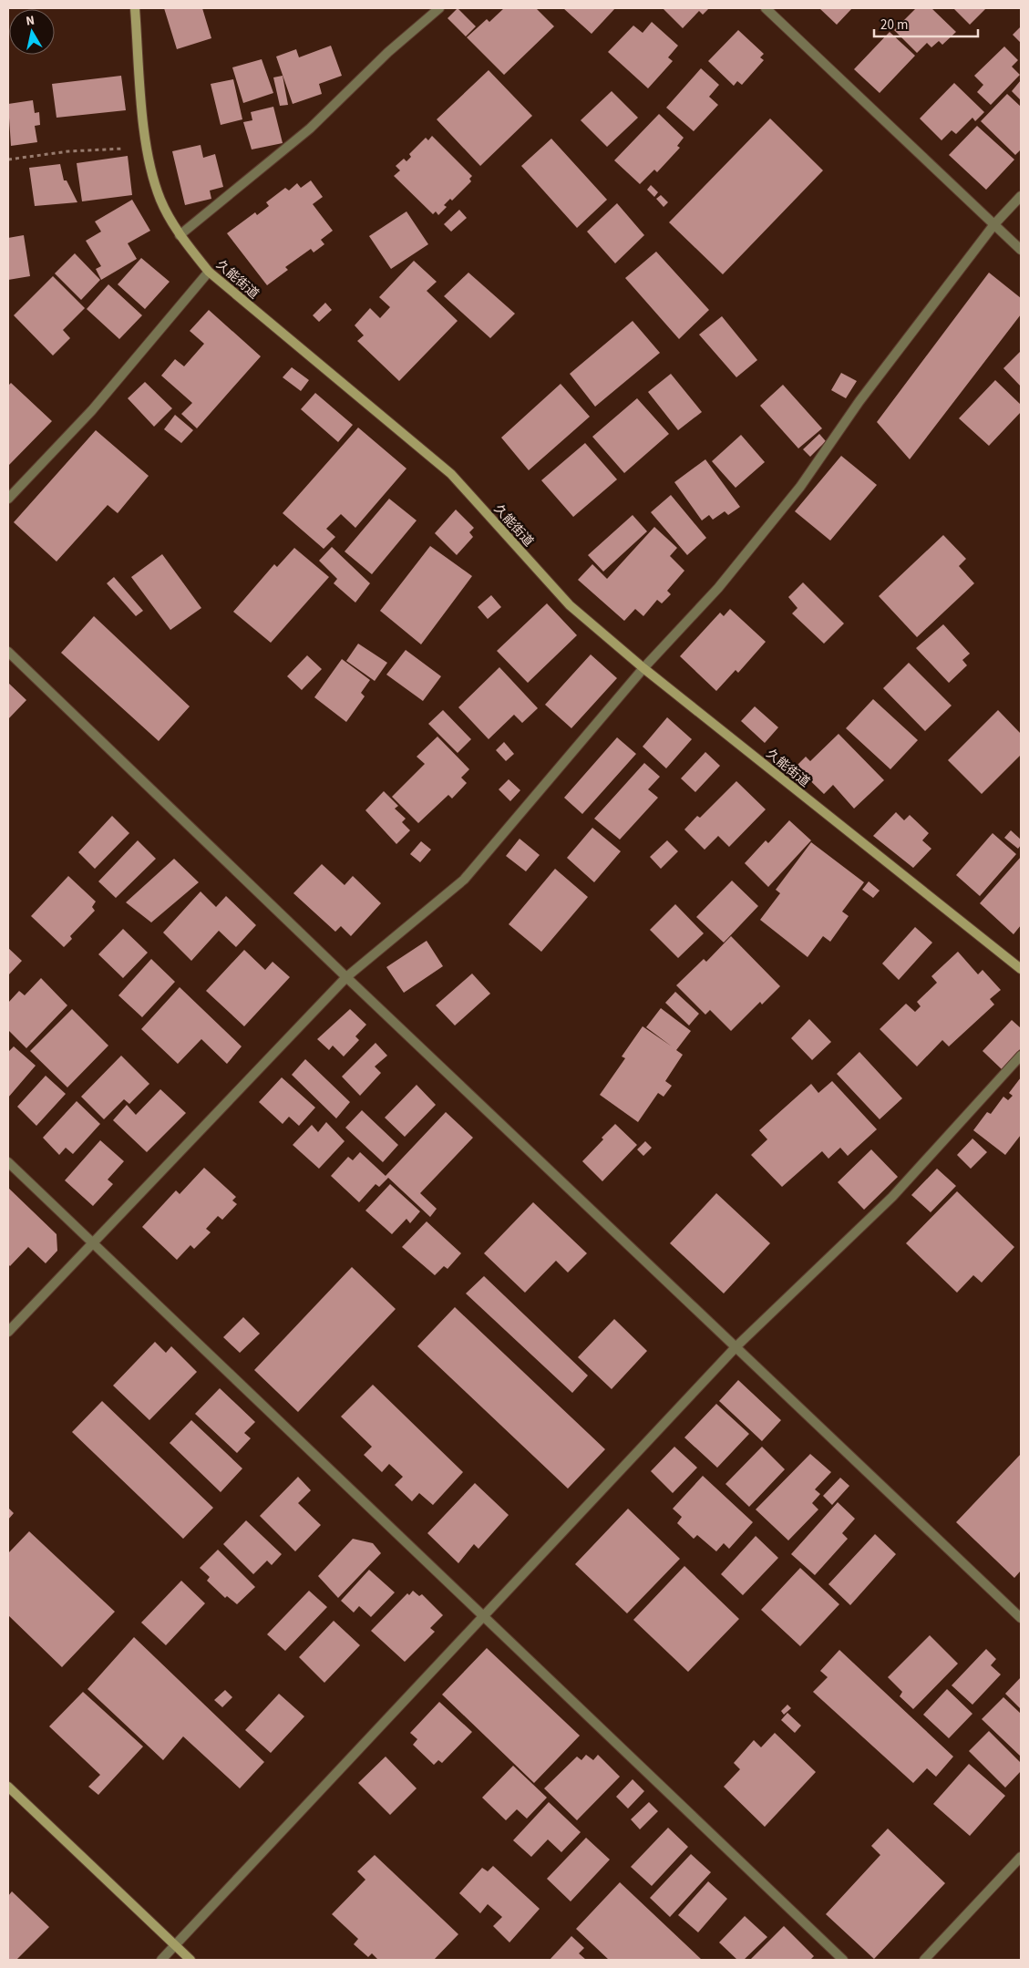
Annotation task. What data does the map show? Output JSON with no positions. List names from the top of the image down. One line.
{"streets":{"main road":["久能街道"]},"scale_bar":"20 m","north":"top"}
